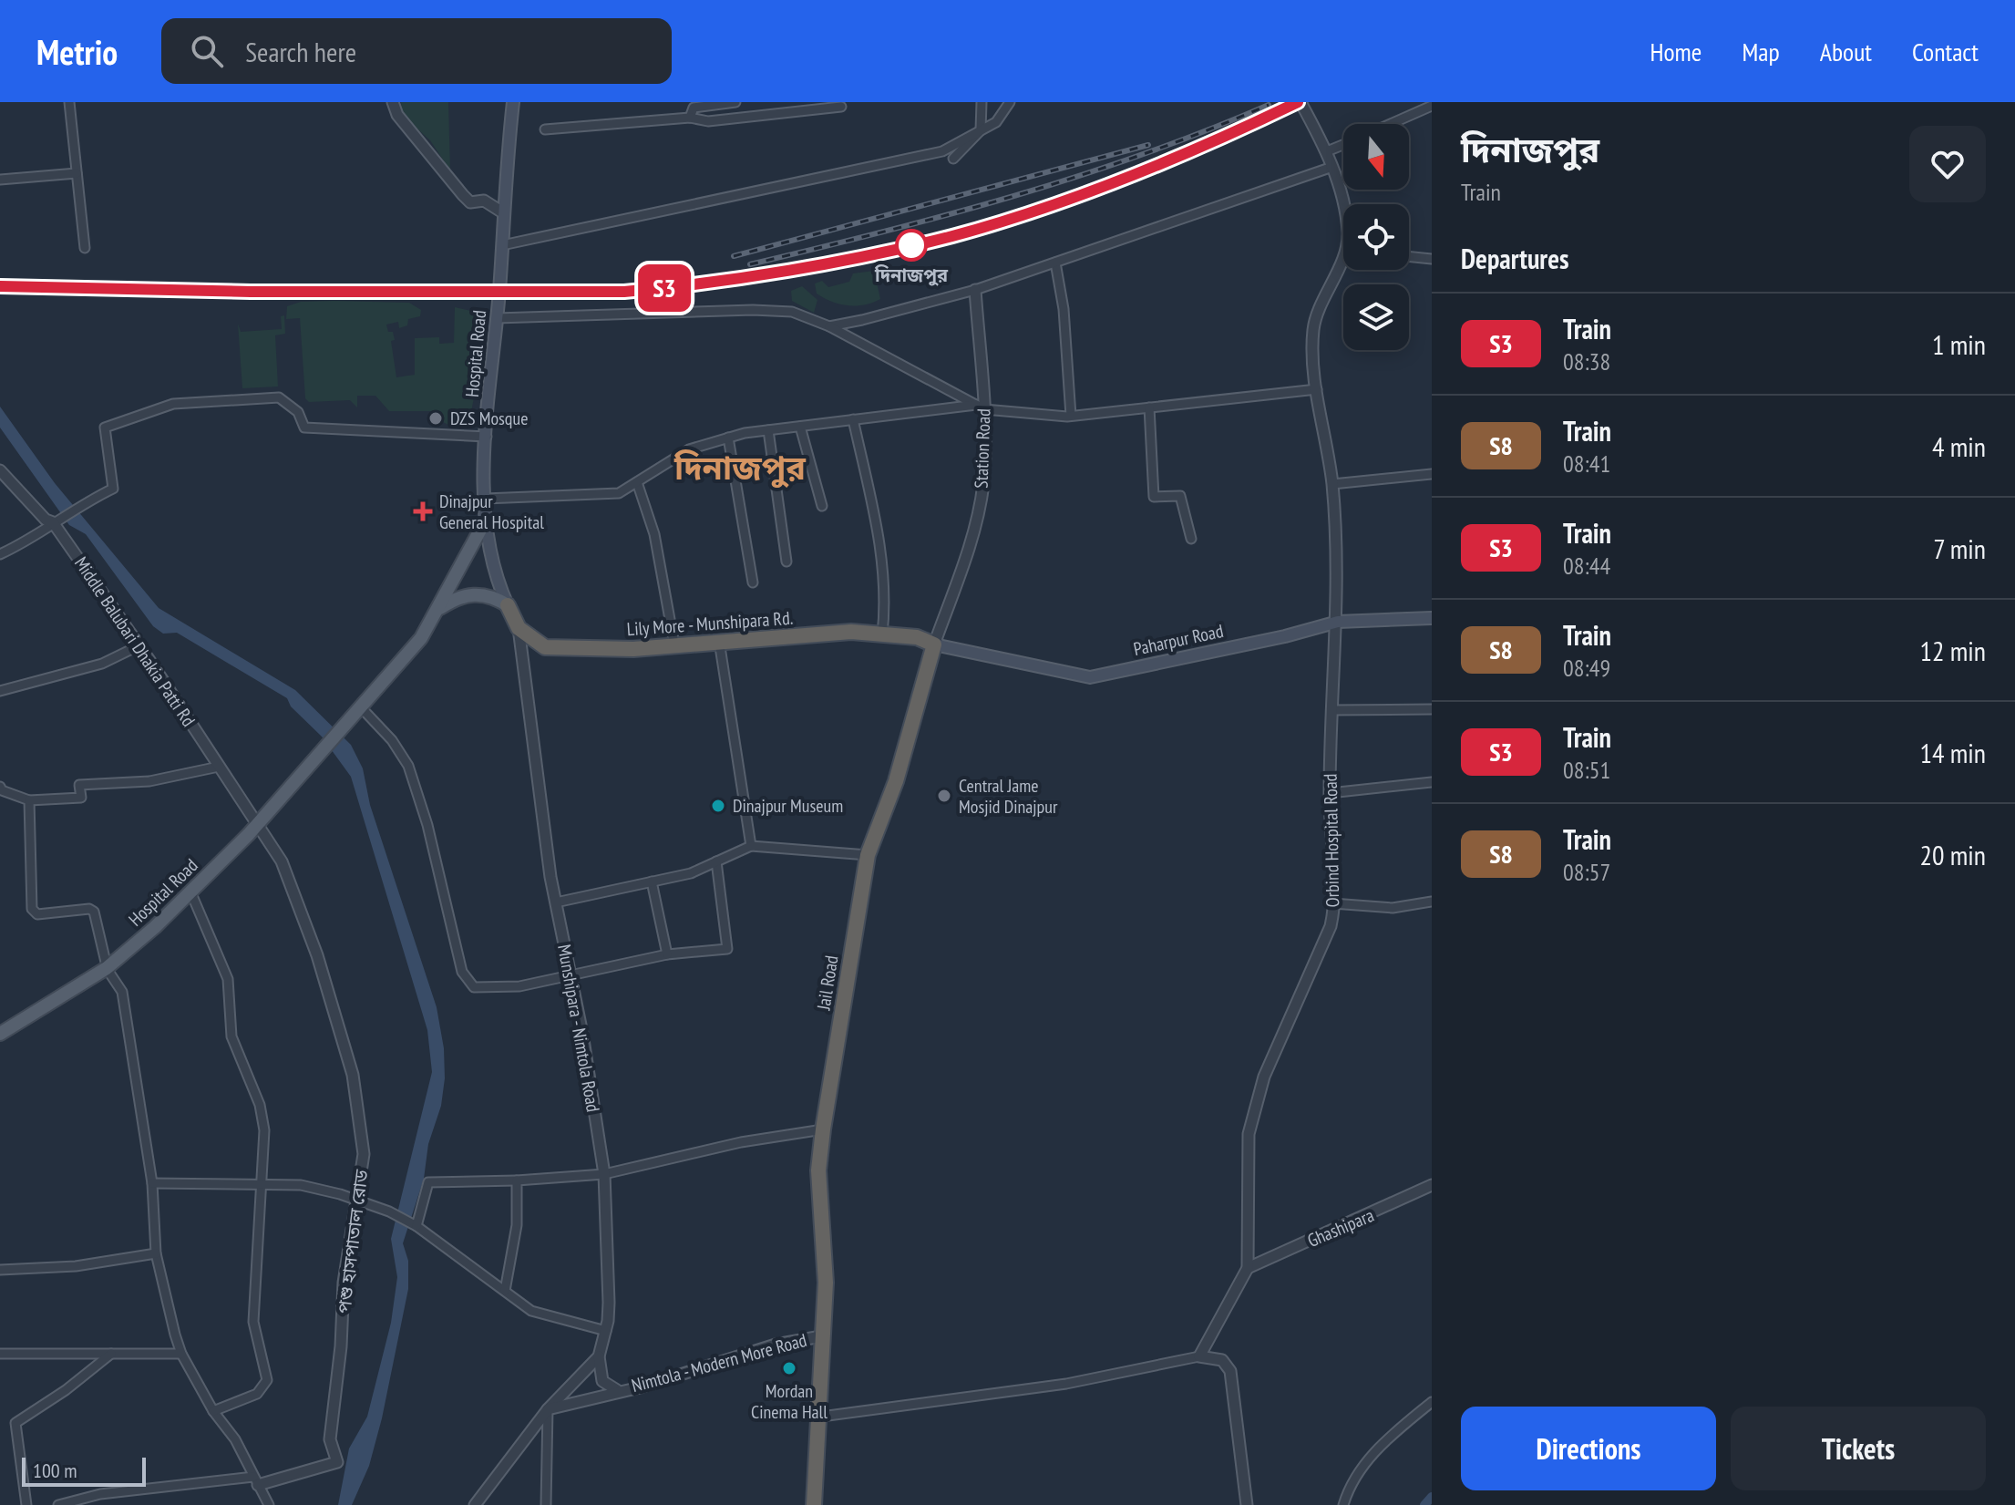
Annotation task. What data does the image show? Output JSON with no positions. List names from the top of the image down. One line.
{"streets":{"highway":["Lily More - Munshipara Rd.","Jail Road"],"main road":["Hospital Road","Paharpur Road"],"street":["Station Road","Middle Balubari Dhakia Patti Rd","Orbind Hospital Road","Munshipara - Nimtola Road","Ghashipara","পশু হাসপাতাল রোড","Nimtola - Modern More Road"]},"crossings":[["Hospital Road","Middle Balubari Dhakia Patti Rd"],["Hospital Road","পশু হাসপাতাল রোড"],["Station Road","Lily More - Munshipara Rd."],["Station Road","Paharpur Road"],["Station Road","Jail Road"],["Lily More - Munshipara Rd.","Paharpur Road"],["Lily More - Munshipara Rd.","Jail Road"],["Lily More - Munshipara Rd.","Munshipara - Nimtola Road"],["Paharpur Road","Orbind Hospital Road"],["Paharpur Road","Jail Road"],["Middle Balubari Dhakia Patti Rd","পশু হাসপাতাল রোড"],["Orbind Hospital Road","Ghashipara"],["Jail Road","Nimtola - Modern More Road"],["Munshipara - Nimtola Road","Nimtola - Modern More Road"]],"districts":["দিনাজপুর"],"places":{"other":["দিনাজপুর","DZS Mosque","Central Jame Mosjid Dinajpur","Dinajpur Museum","Mordan Cinema Hall"],"health":["Dinajpur General Hospital"]},"scale_bar":"100 m","north":"bottom","page":{"header":"Metrio","search":"Search here","nav":["Home","Map","About","Contact"],"on_map":"S3","heading":[["দিনাজপুর","Train"],"Departures"],"list":[{"mark":"S3","name":"Train","note":"08:38","value":"1 min"},{"mark":"S8","name":"Train","note":"08:41","value":"4 min"},{"mark":"S3","name":"Train","note":"08:44","value":"7 min"},{"mark":"S8","name":"Train","note":"08:49","value":"12 min"},{"mark":"S3","name":"Train","note":"08:51","value":"14 min"},{"mark":"S8","name":"Train","note":"08:57","value":"20 min"}],"buttons":["Directions","Tickets"],"scale":"100 m"}}
